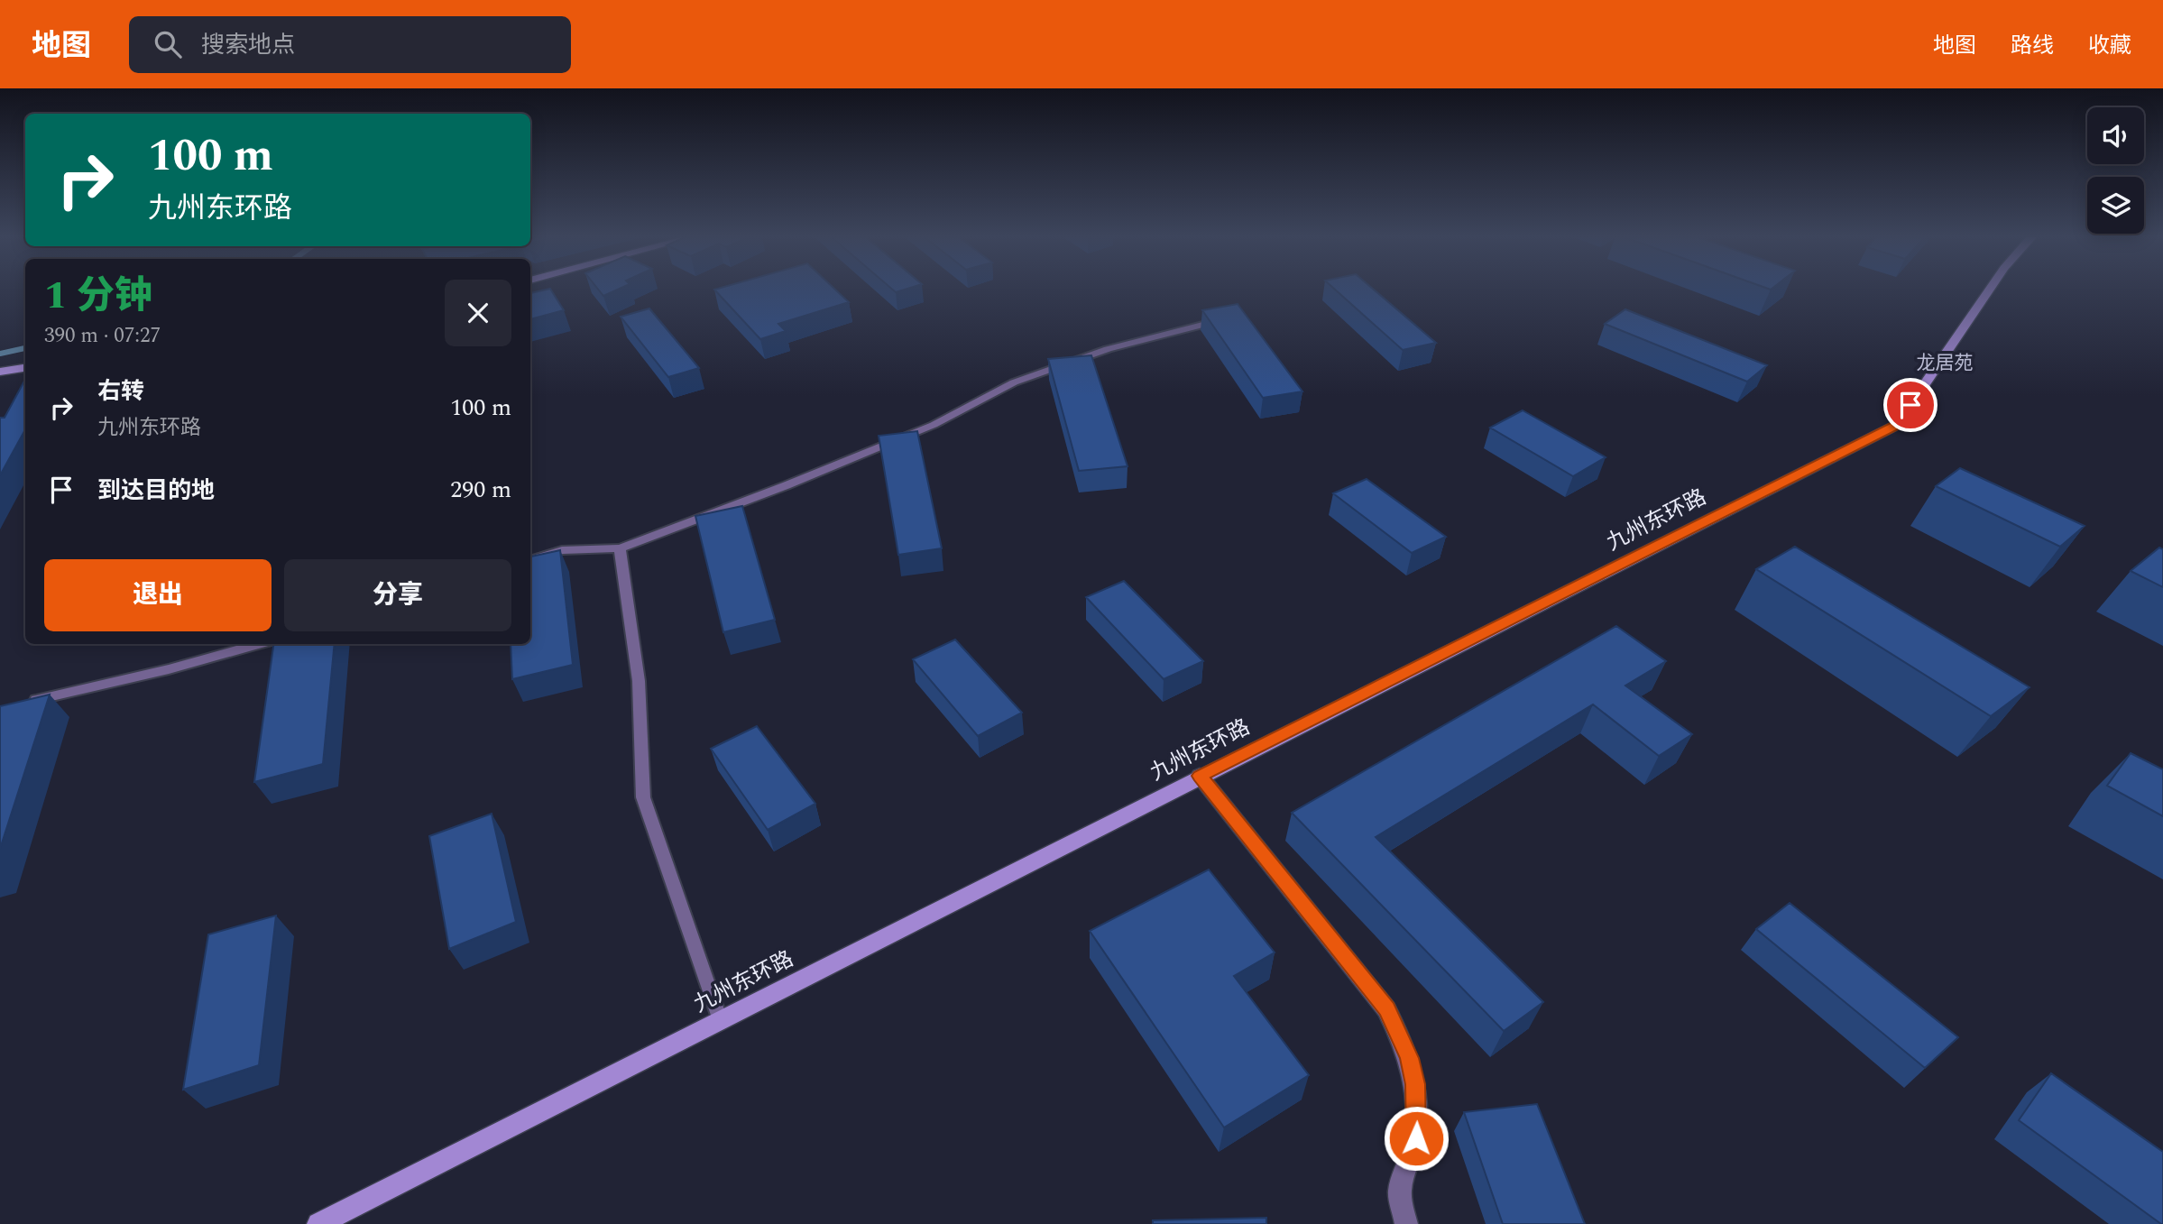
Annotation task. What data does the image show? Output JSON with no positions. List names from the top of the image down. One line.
{"streets":{"main road":["九州东环路"]},"districts":["龙居苑"],"page":{"header":"地图","search":"搜索地点","nav":["地图","路线","收藏"],"turn":["100 m","九州东环路"],"heading":["1 分钟","390 m · 07:27"],"list":[{"name":"右转","note":"九州东环路","value":"100 m"},{"name":"到达目的地","value":"290 m"}],"buttons":["退出","分享"]}}
